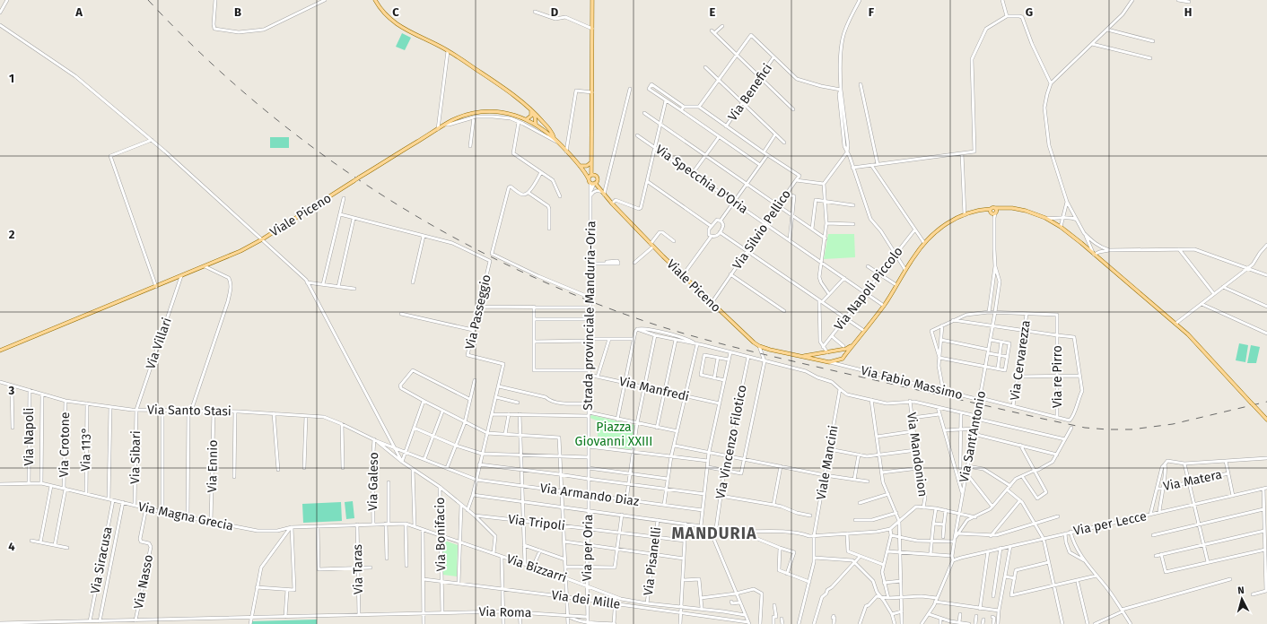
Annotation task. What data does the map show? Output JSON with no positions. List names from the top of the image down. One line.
{"streets":{"main road":["Viale Piceno"],"street":["Via Benefici","Via Specchia D'Oria","Via Silvio Pellico","Via Napoli Piccolo","Via Passeggio","Strada provinciale Manduria-Oria","Via Villari","Via Cervarezza","Via re Pirro","Via Fabio Massimo","Via Manfredi","Via Santo Stasi","Via Napoli","Via Sant'Antonio","Via Vincenzo Filotico","Via Crotone","Via 113°","Via Mandonion","Via Sibari","Viale Mancini","Via Ennio","Via Matera","Via Galeso","Via Armando Diaz","Via Magna Grecia","Via Tripoli","Via per Lecce","Via Bonifacio","Via per Oria","Via Siracusa","Via Pisanelli","Via Bizzarri","Via Taras","Via Nasso","Via dei Mille","Via Roma"]},"crossings":[["Via Specchia D'Oria","Via Silvio Pellico"],["Via Specchia D'Oria","Via Napoli Piccolo"],["Viale Piceno","Via Silvio Pellico"],["Viale Piceno","Strada provinciale Manduria-Oria"],["Viale Piceno","Via Villari"],["Viale Piceno","Via Fabio Massimo"],["Via Passeggio","Via Santo Stasi"],["Via Passeggio","Via Armando Diaz"],["Strada provinciale Manduria-Oria","Via Manfredi"],["Strada provinciale Manduria-Oria","Via per Oria"],["Via Villari","Via Santo Stasi"],["Via Villari","Via Sibari"],["Via Cervarezza","Via re Pirro"],["Via Cervarezza","Via Fabio Massimo"],["Via re Pirro","Via Fabio Massimo"],["Via Fabio Massimo","Via Sant'Antonio"],["Via Santo Stasi","Via Napoli"],["Via Santo Stasi","Via Crotone"],["Via Santo Stasi","Via 113°"],["Via Santo Stasi","Via Sibari"],["Via Santo Stasi","Via Ennio"],["Via Santo Stasi","Via Galeso"],["Via Santo Stasi","Via Armando Diaz"],["Via Santo Stasi","Via Tripoli"],["Via Santo Stasi","Via Bonifacio"],["Via Santo Stasi","Via Bizzarri"],["Via Napoli","Via Magna Grecia"],["Via Sant'Antonio","Via per Lecce"],["Via Crotone","Via Magna Grecia"],["Via 113°","Via Magna Grecia"],["Via Sibari","Via Magna Grecia"],["Via Ennio","Via Magna Grecia"],["Via Galeso","Via Magna Grecia"],["Via Galeso","Via Bizzarri"],["Via Armando Diaz","Via per Oria"],["Via Magna Grecia","Via Siracusa"],["Via Magna Grecia","Via Bizzarri"],["Via Magna Grecia","Via Taras"],["Via Magna Grecia","Via Nasso"],["Via Tripoli","Via per Oria"],["Via Tripoli","Via Pisanelli"],["Via Bonifacio","Via Bizzarri"],["Via Bonifacio","Via dei Mille"],["Via per Oria","Via Bizzarri"],["Via per Oria","Via dei Mille"],["Via per Oria","Via Roma"],["Via Siracusa","Via Roma"],["Via Pisanelli","Via Bizzarri"],["Via Taras","Via Roma"],["Via Nasso","Via Roma"]],"districts":["MANDURIA"],"parks":["Piazza Giovanni XXIII"],"north":"top","grid":{"columns":["A","B","C","D","E","F","G","H"],"rows":["1","2","3","4"]}}
